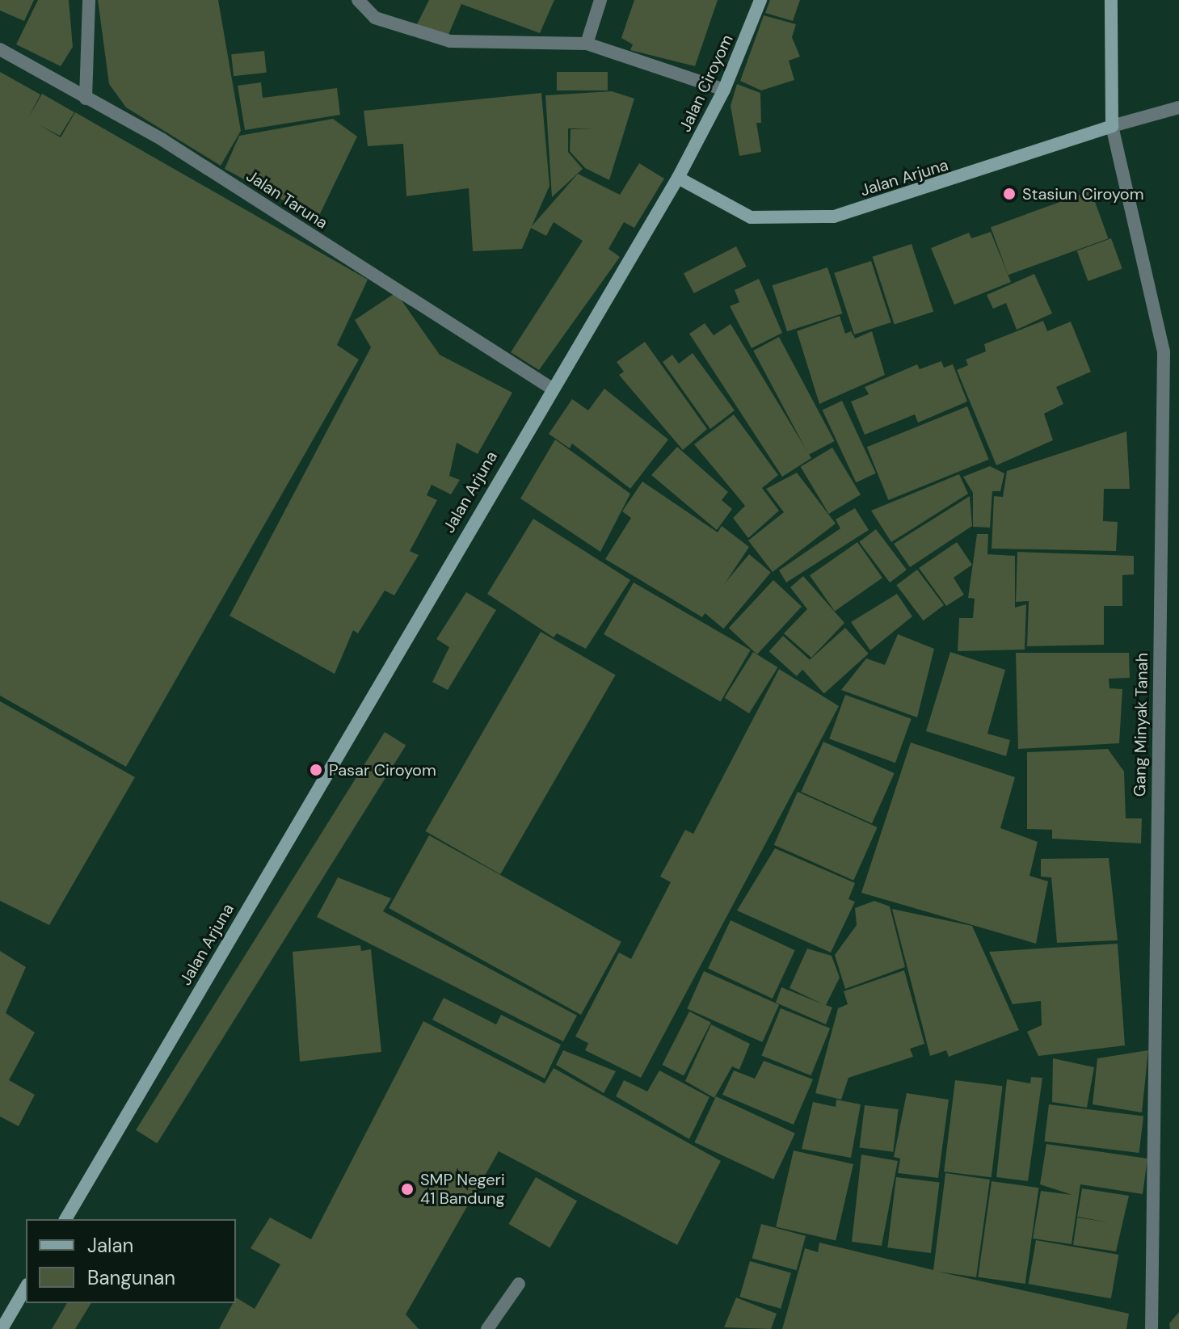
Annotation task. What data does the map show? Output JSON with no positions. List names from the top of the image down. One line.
{"streets":{"main road":["Jalan Ciroyom","Jalan Arjuna"],"street":["Jalan Taruna","Gang Minyak Tanah"]},"crossings":[["Jalan Ciroyom","Jalan Arjuna"],["Jalan Arjuna","Jalan Taruna"],["Jalan Arjuna","Gang Minyak Tanah"]],"places":["Stasiun Ciroyom","Pasar Ciroyom","SMP Negeri 41 Bandung"],"legend":["Jalan","Bangunan"]}
